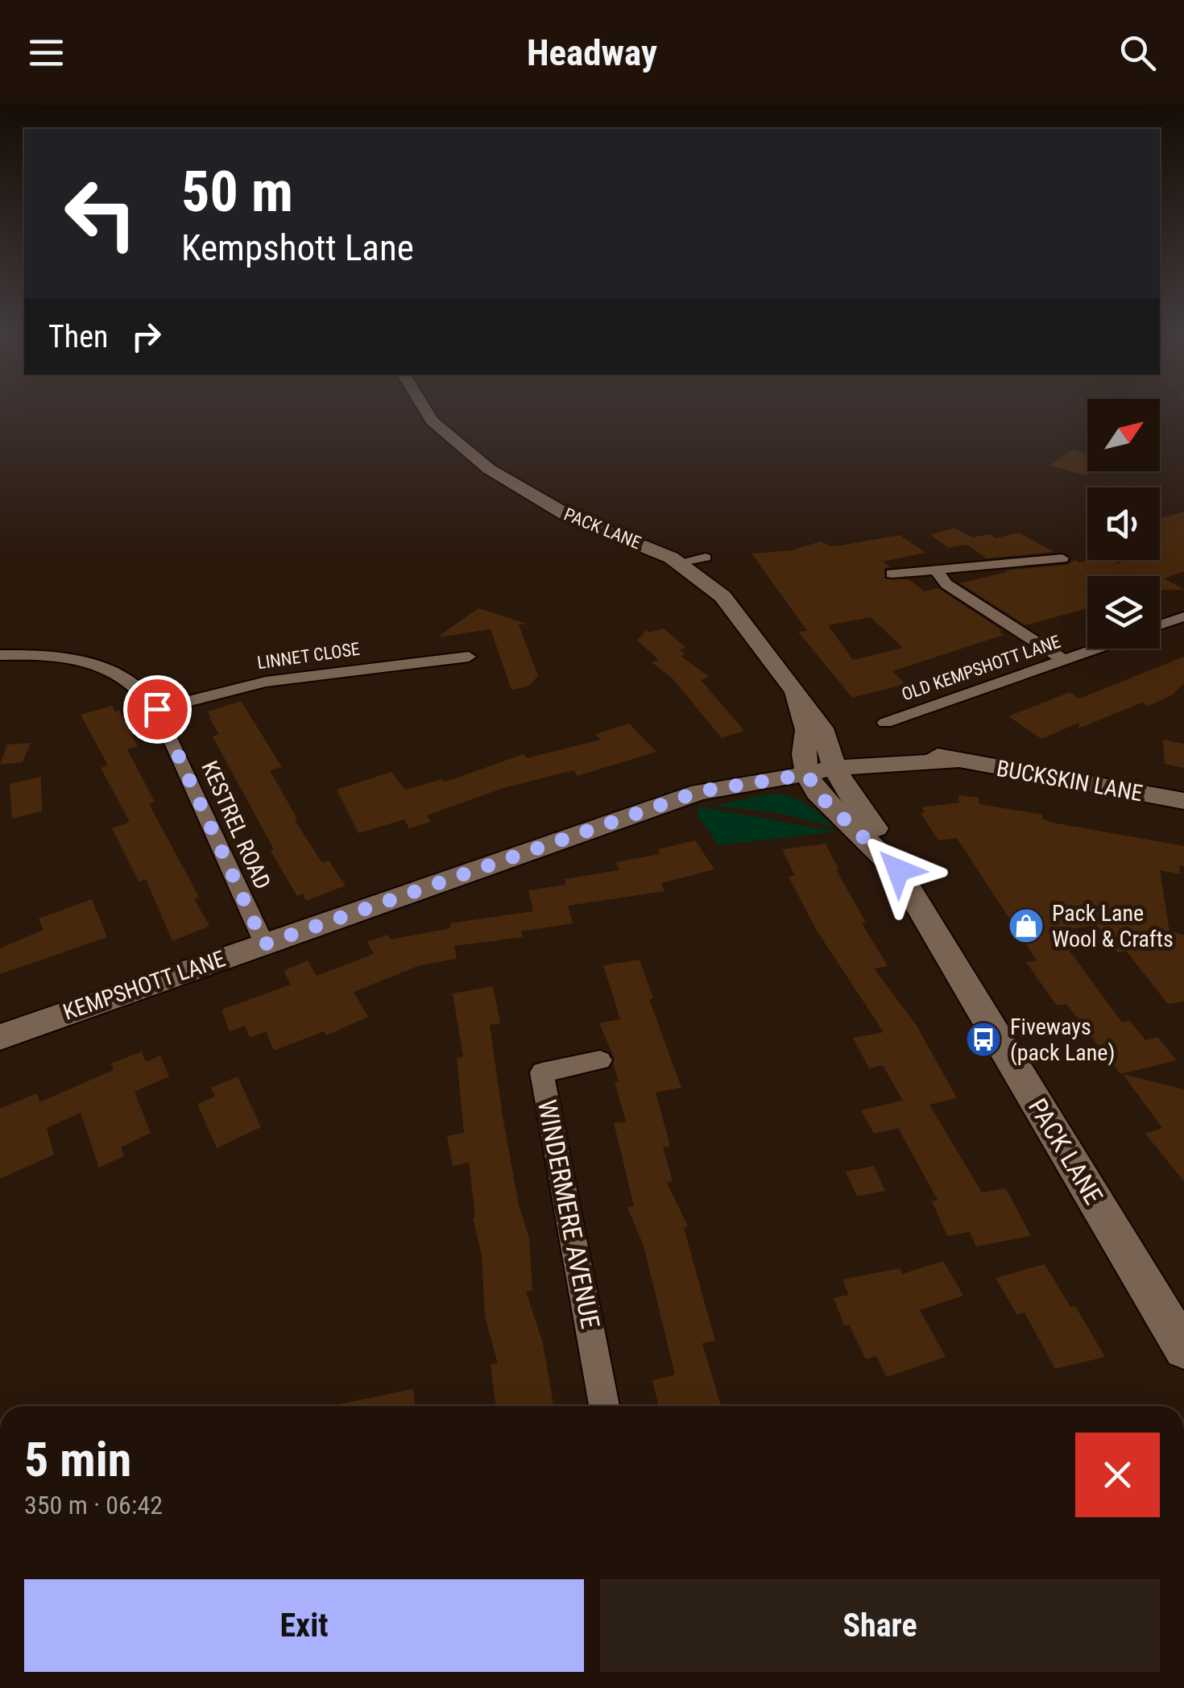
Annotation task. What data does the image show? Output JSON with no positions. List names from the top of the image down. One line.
{"streets":{"street":["PACK LANE","LINNET CLOSE","OLD KEMPSHOTT LANE","BUCKSKIN LANE","KESTREL ROAD","KEMPSHOTT LANE","WINDERMERE AVENUE"]},"crossings":[["PACK LANE","BUCKSKIN LANE"],["PACK LANE","KEMPSHOTT LANE"],["LINNET CLOSE","KESTREL ROAD"],["BUCKSKIN LANE","KEMPSHOTT LANE"],["KESTREL ROAD","KEMPSHOTT LANE"]],"places":{"shop":["Pack Lane Wool & Crafts"],"bus stop":["Fiveways (pack Lane)"]},"north":"top right","page":{"header":"Headway","turn":["50 m","Kempshott Lane"],"then":"Then","heading":["5 min","350 m · 06:42"],"buttons":["Exit","Share"]}}
